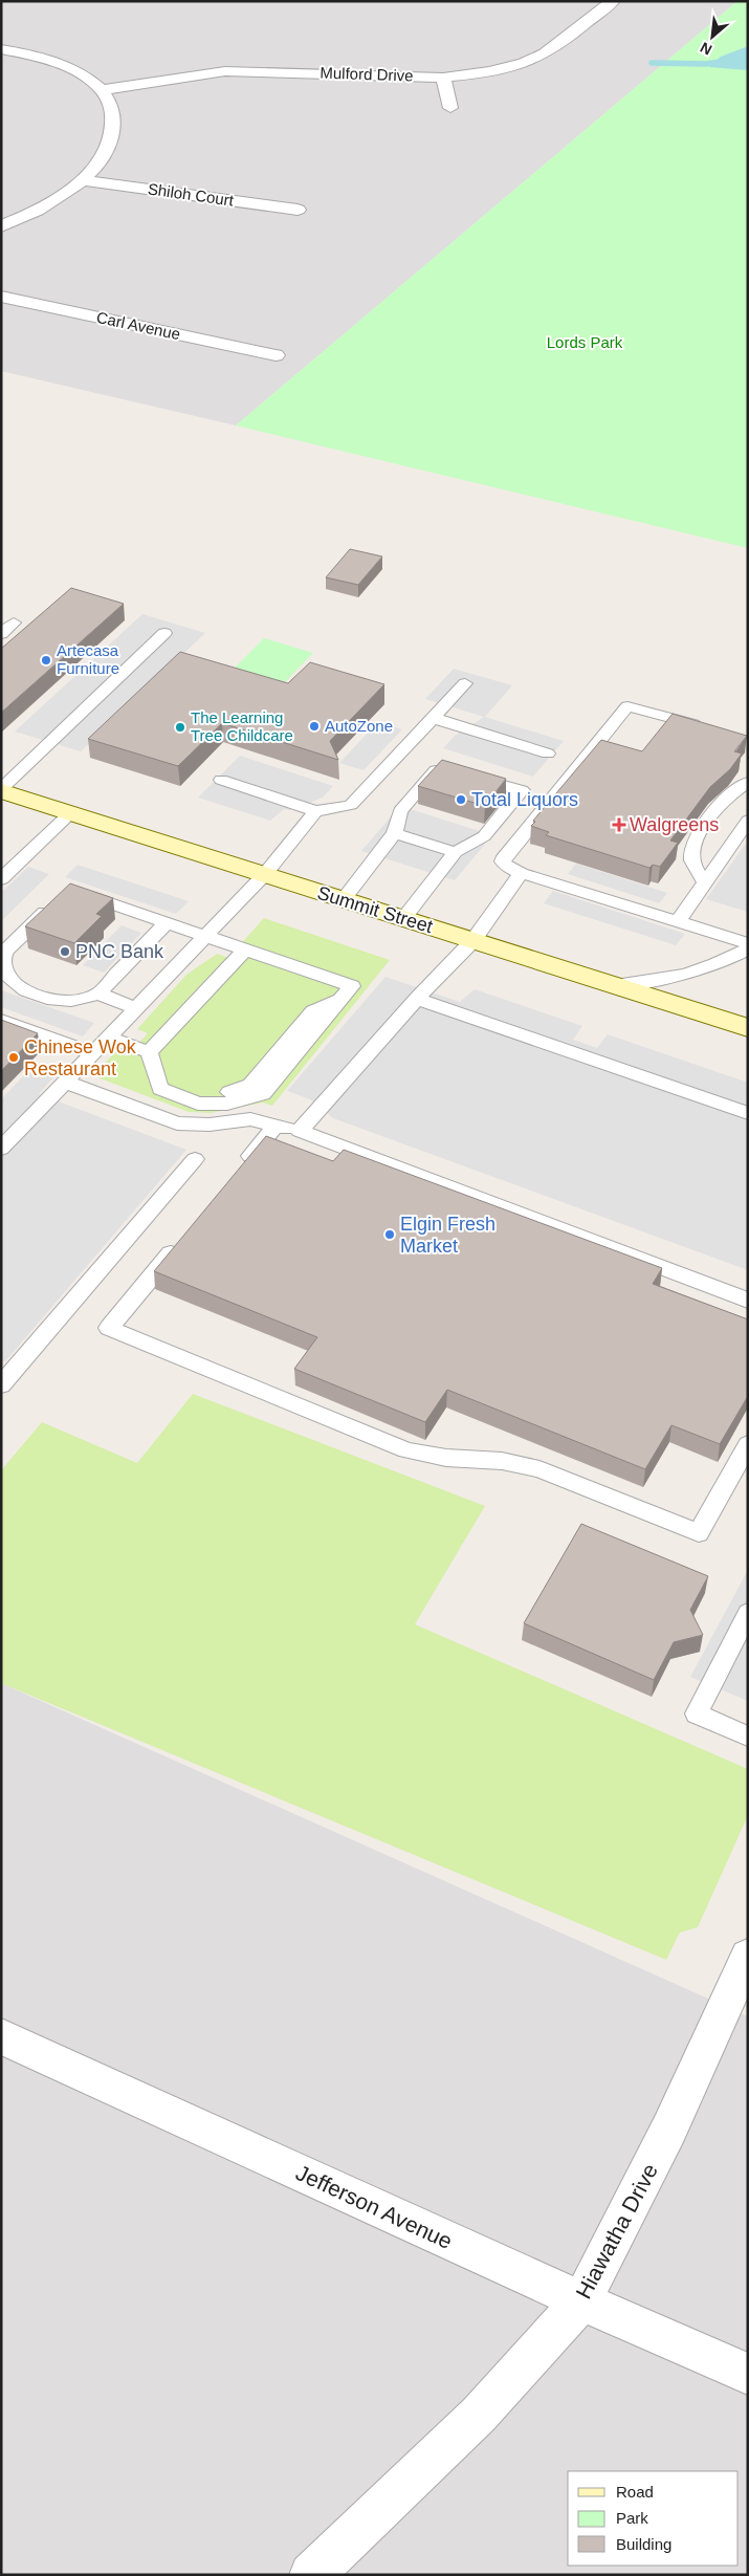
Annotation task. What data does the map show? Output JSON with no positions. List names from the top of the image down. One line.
{"streets":{"main road":["Summit Street"],"street":["Mulford Drive","Shiloh Court","Carl Avenue","Jefferson Avenue","Hiawatha Drive"]},"crossings":[["Jefferson Avenue","Hiawatha Drive"]],"parks":["Lords Park"],"places":{"other":["Artecasa Furniture","AutoZone","The Learning Tree Childcare","Total Liquors","PNC Bank","Chinese Wok Restaurant","Elgin Fresh Market"],"health":["Walgreens"]},"legend":["Road","Park","Building"],"north":"bottom left"}
